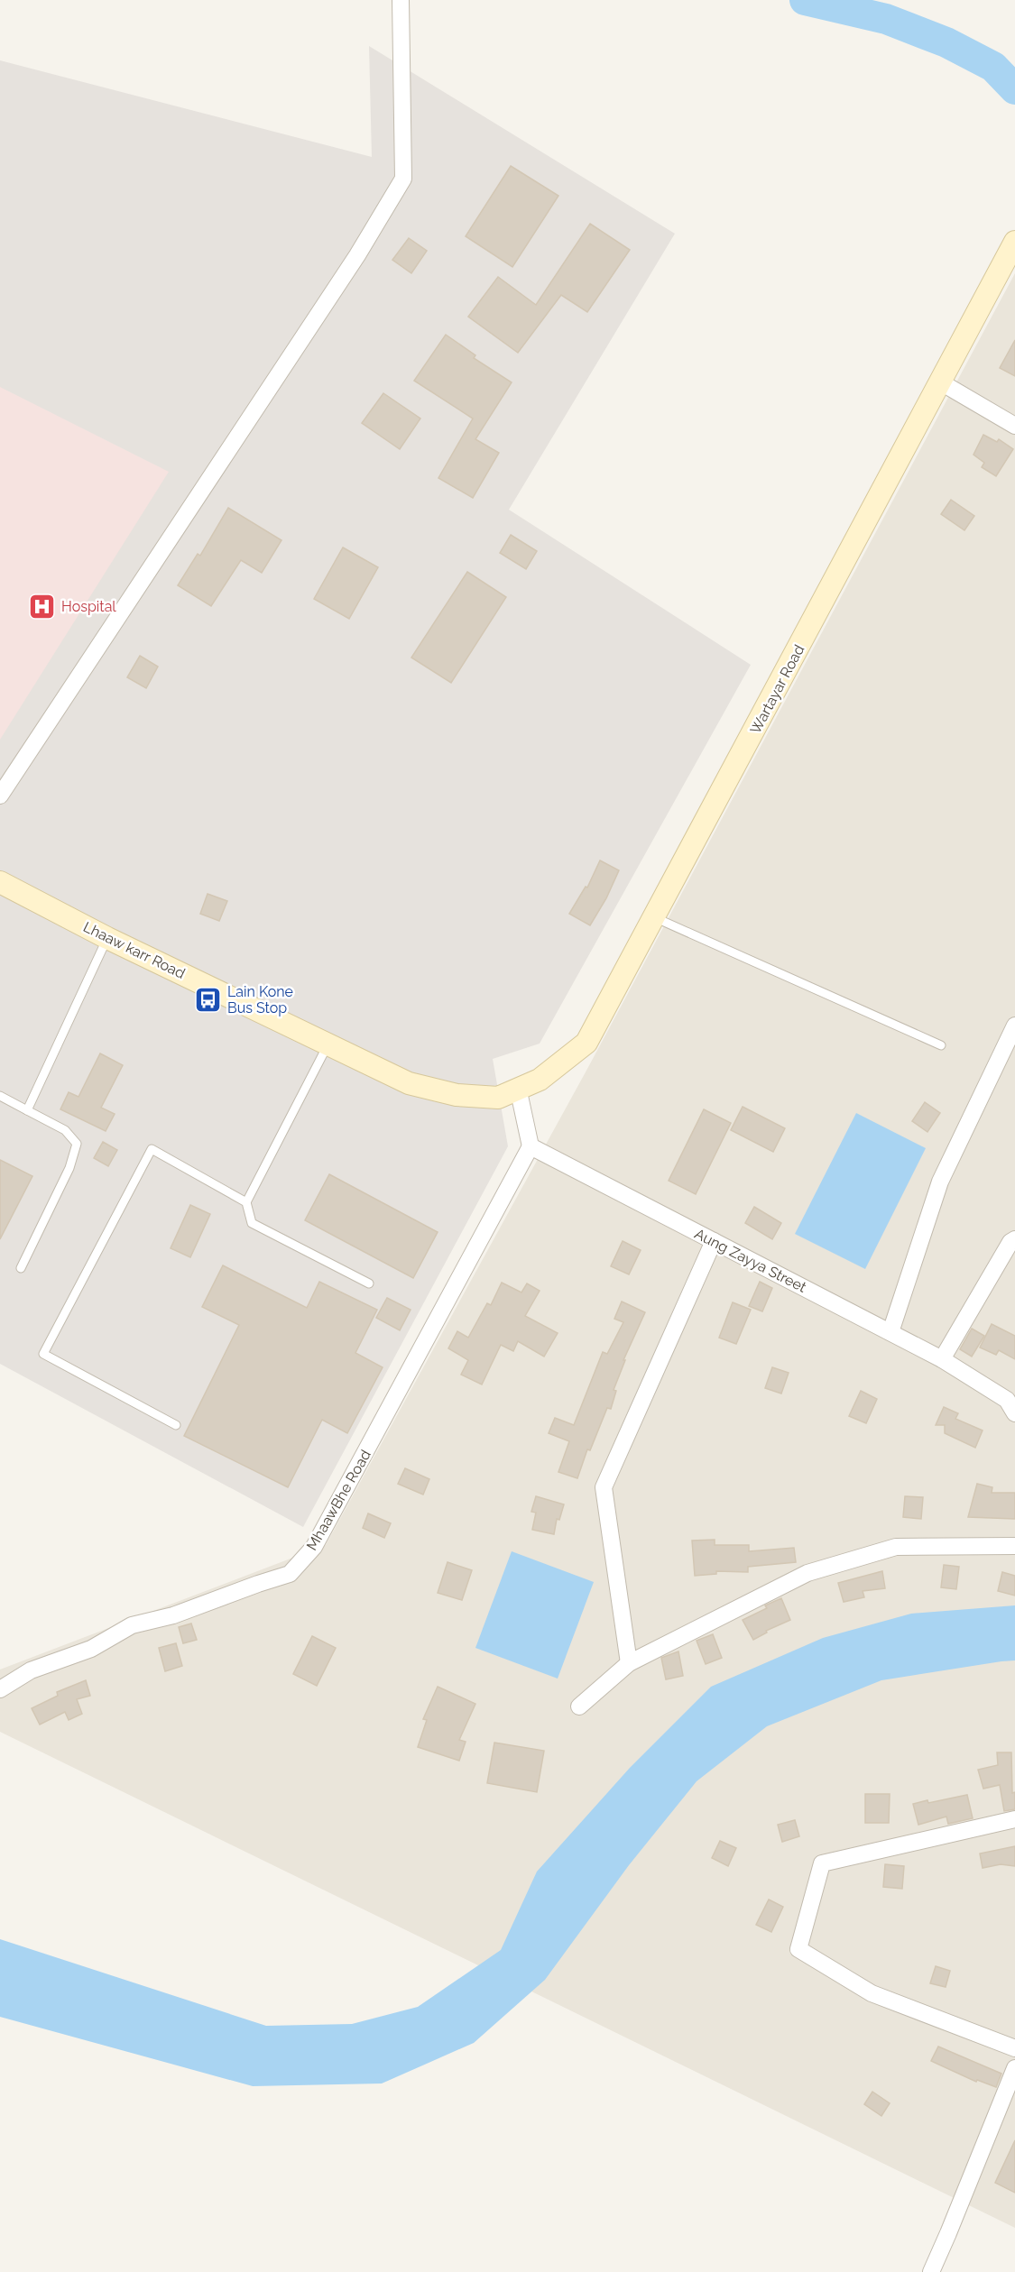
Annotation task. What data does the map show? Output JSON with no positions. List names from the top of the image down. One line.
{"streets":{"street":["Wartayar Road","Lhaaw karr Road","Aung Zayya Street","MhaawBhe Road"]},"crossings":[["Wartayar Road","Lhaaw karr Road"],["Aung Zayya Street","MhaawBhe Road"]],"places":{"hospital":["Hospital"],"bus stop":["Lain Kone Bus Stop"]}}
